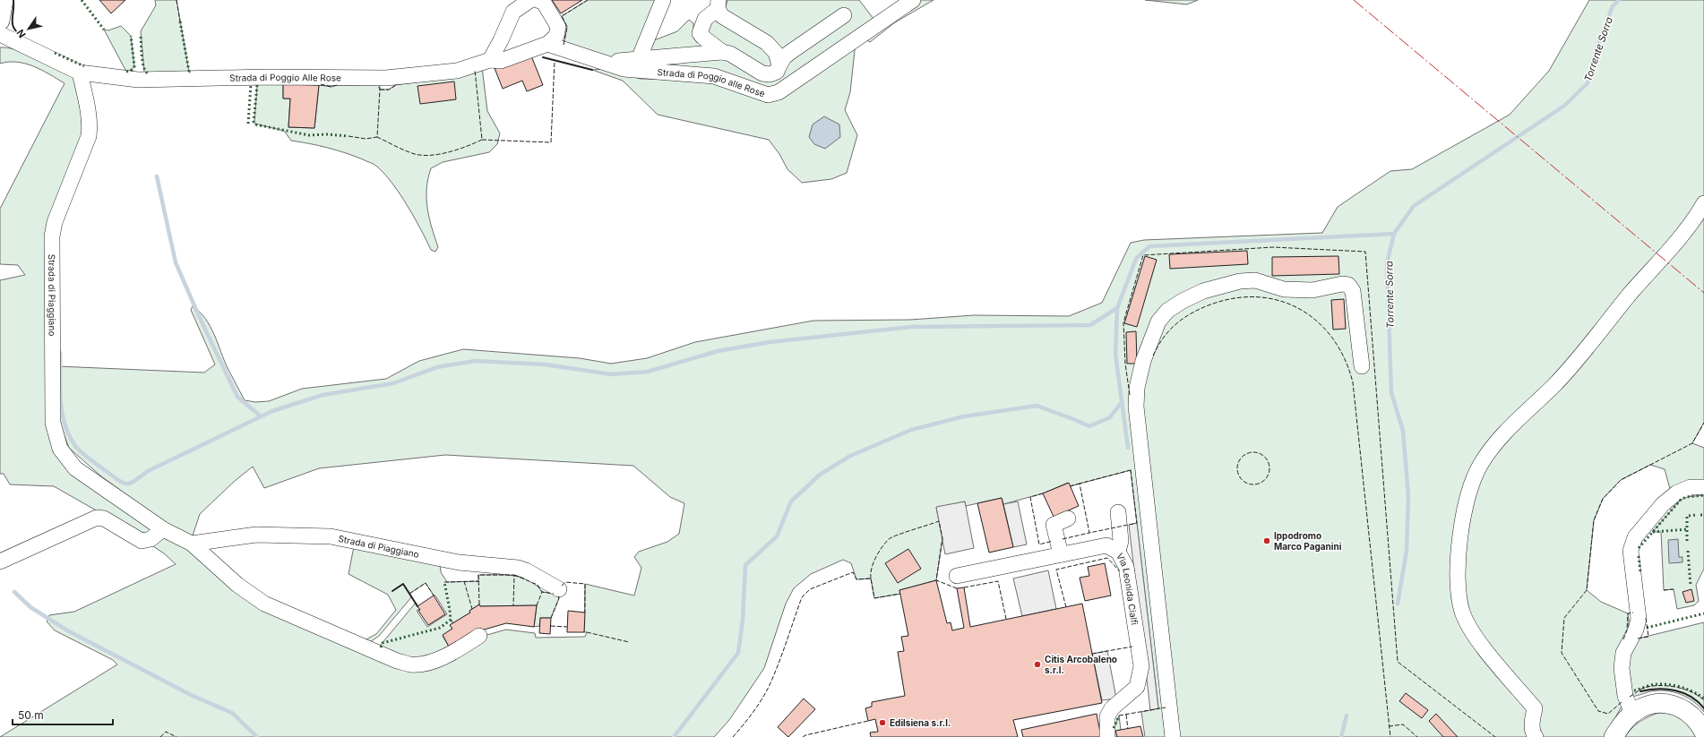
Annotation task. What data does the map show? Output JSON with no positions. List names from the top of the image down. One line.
{"streets":{"street":["Strada di Poggio Alle Rose","Strada di Poggio alle Rose","Strada di Piaggiano","Via Leonida Cialfi"]},"crossings":[["Strada di Poggio Alle Rose","Strada di Poggio alle Rose"],["Strada di Poggio Alle Rose","Strada di Piaggiano"]],"water":["Torrente Sorra"],"places":["Ippodromo Marco Paganini","Citis Arcobaleno s.r.l.","Edilsiena s.r.l."],"scale_bar":"50 m","north":"bottom left"}
